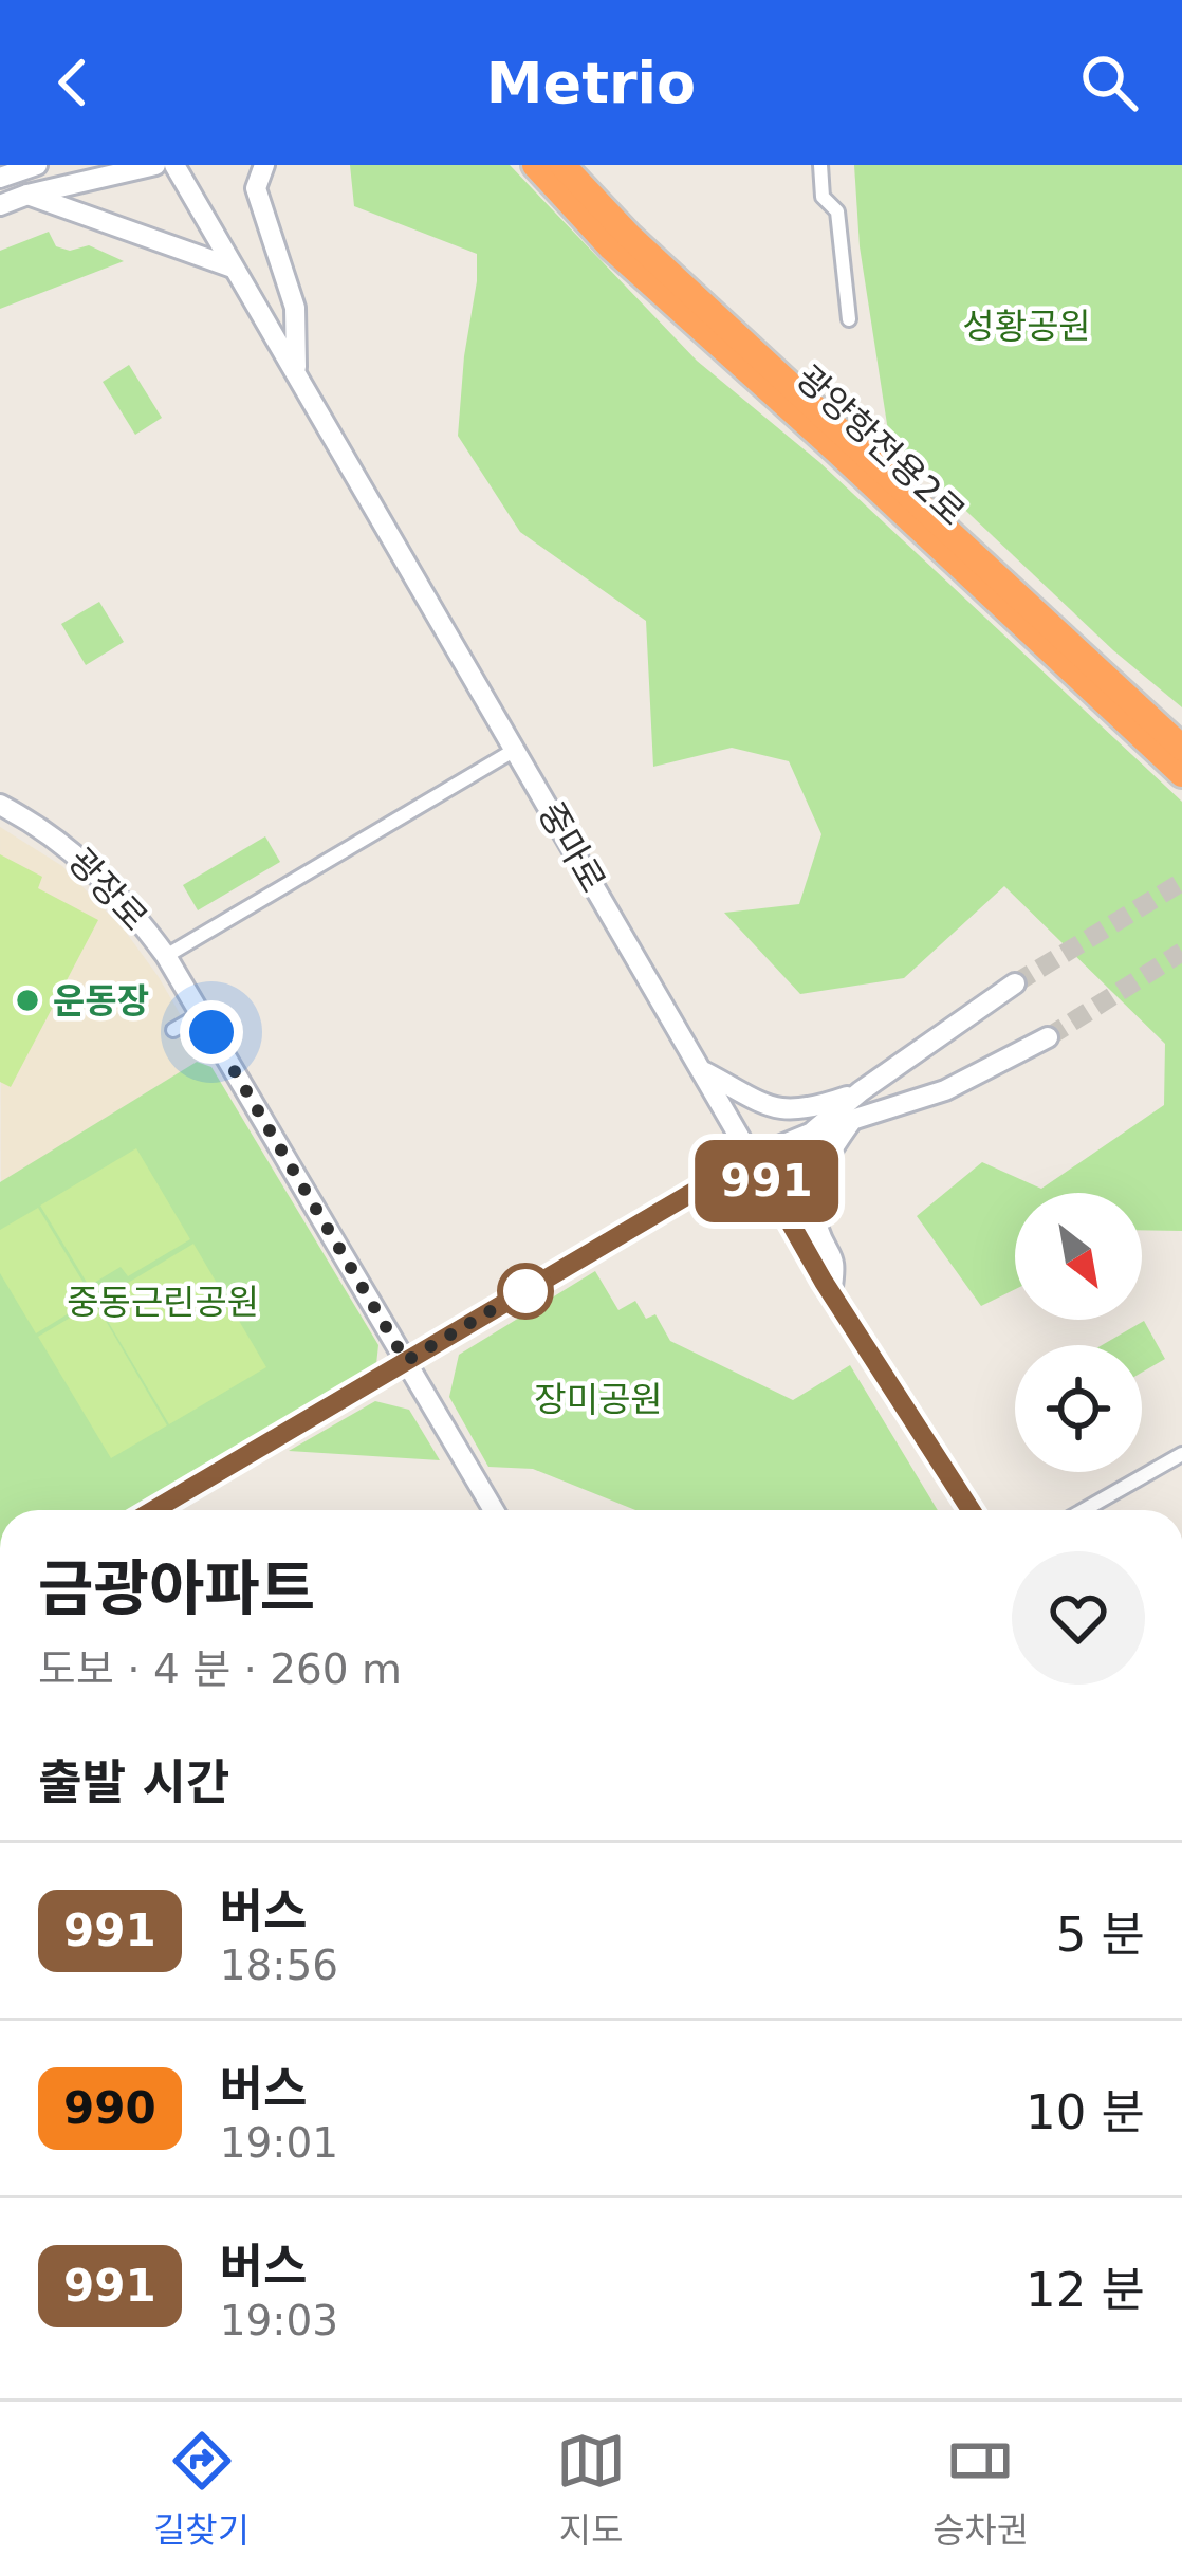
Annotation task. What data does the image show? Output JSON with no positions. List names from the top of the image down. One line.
{"streets":{"highway":["광양항전용2로"],"main road":["중마로","광장로"]},"parks":["성황공원","중동근린공원","장미공원"],"places":["운동장"],"lines":["bus line 991"],"north":"bottom right","page":{"header":"Metrio","on_map":"991","heading":[["금광아파트","도보 · 4 분 · 260 m"],"출발 시간"],"list":[{"mark":"991","name":"버스","note":"18:56","value":"5 분"},{"mark":"990","name":"버스","note":"19:01","value":"10 분"},{"mark":"991","name":"버스","note":"19:03","value":"12 분"}],"tabs":["길찾기","지도","승차권"]}}
